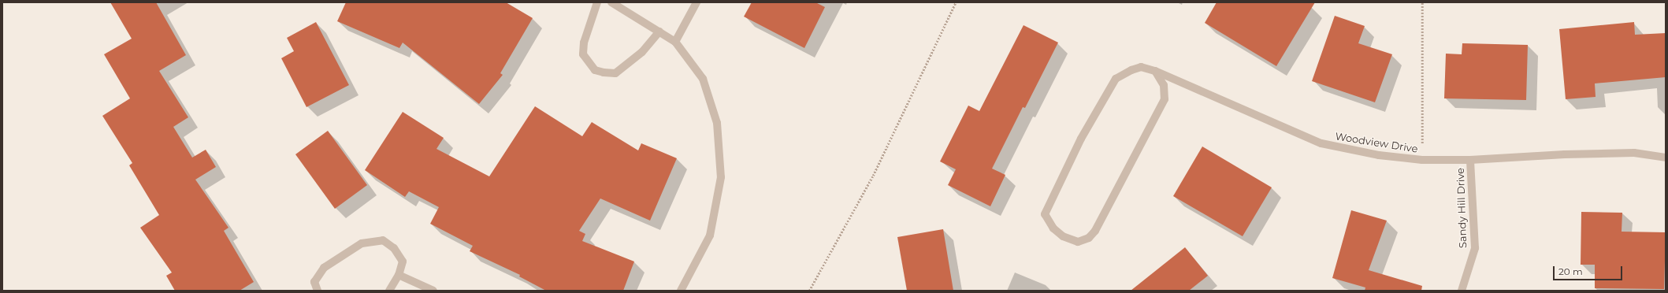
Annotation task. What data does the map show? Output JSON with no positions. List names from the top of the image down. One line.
{"streets":{"street":["Woodview Drive","Sandy Hill Drive"]},"crossings":[["Woodview Drive","Sandy Hill Drive"]],"scale_bar":"20 m"}
